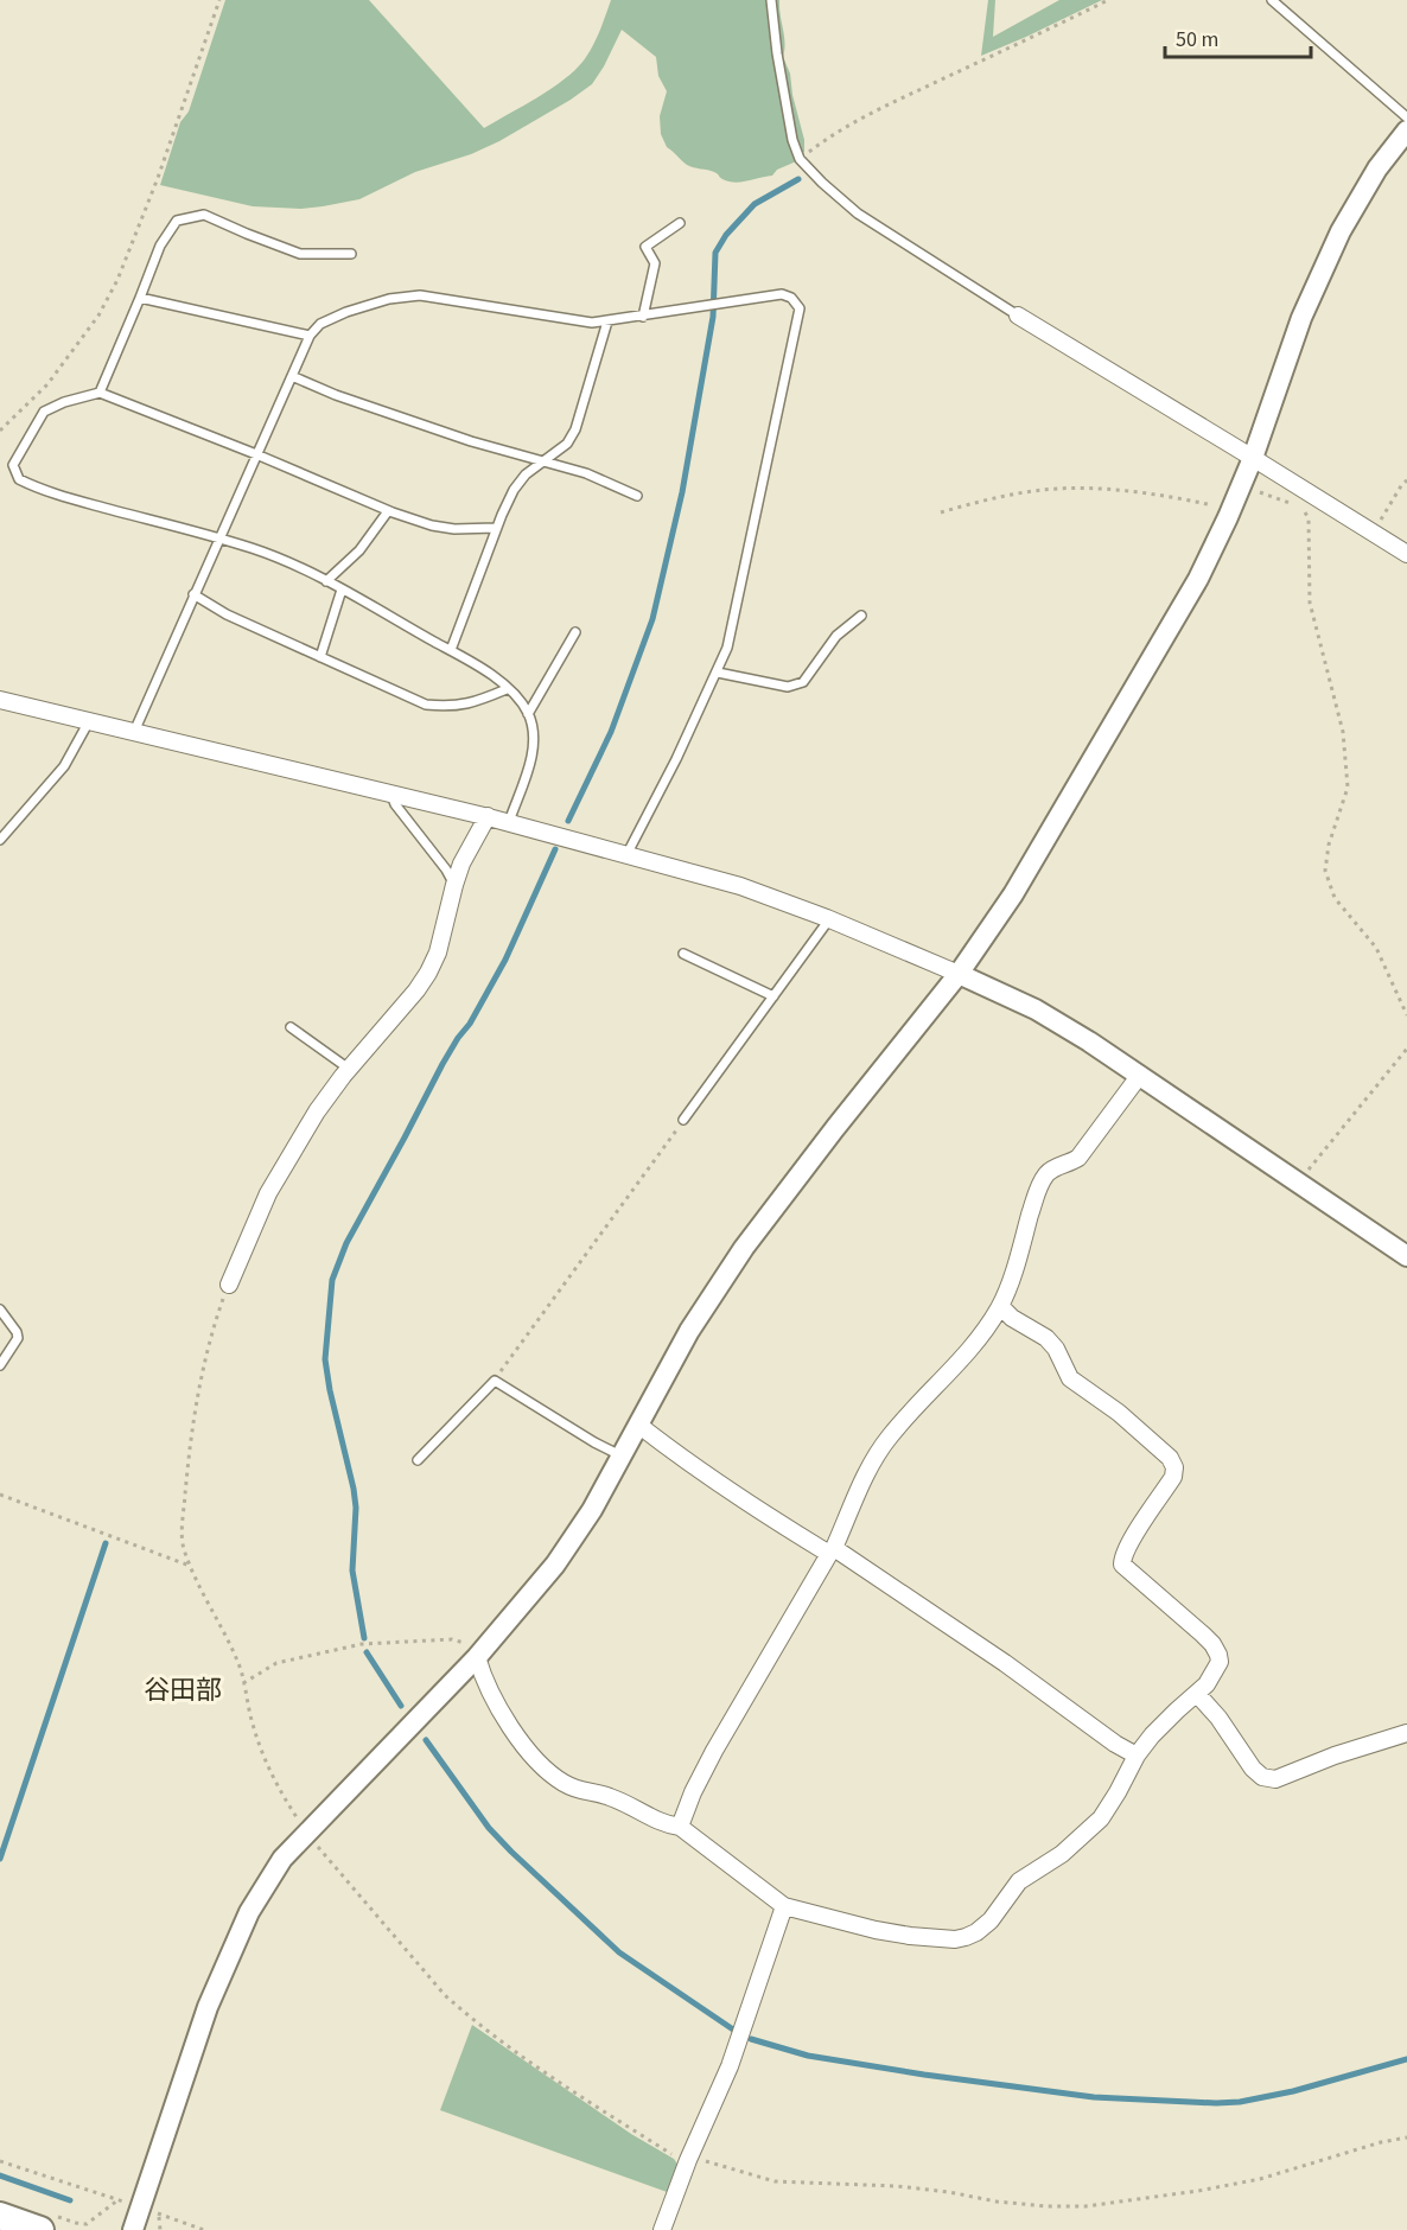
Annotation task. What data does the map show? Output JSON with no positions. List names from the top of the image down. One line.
{"districts":["谷田部"],"scale_bar":"50 m"}
